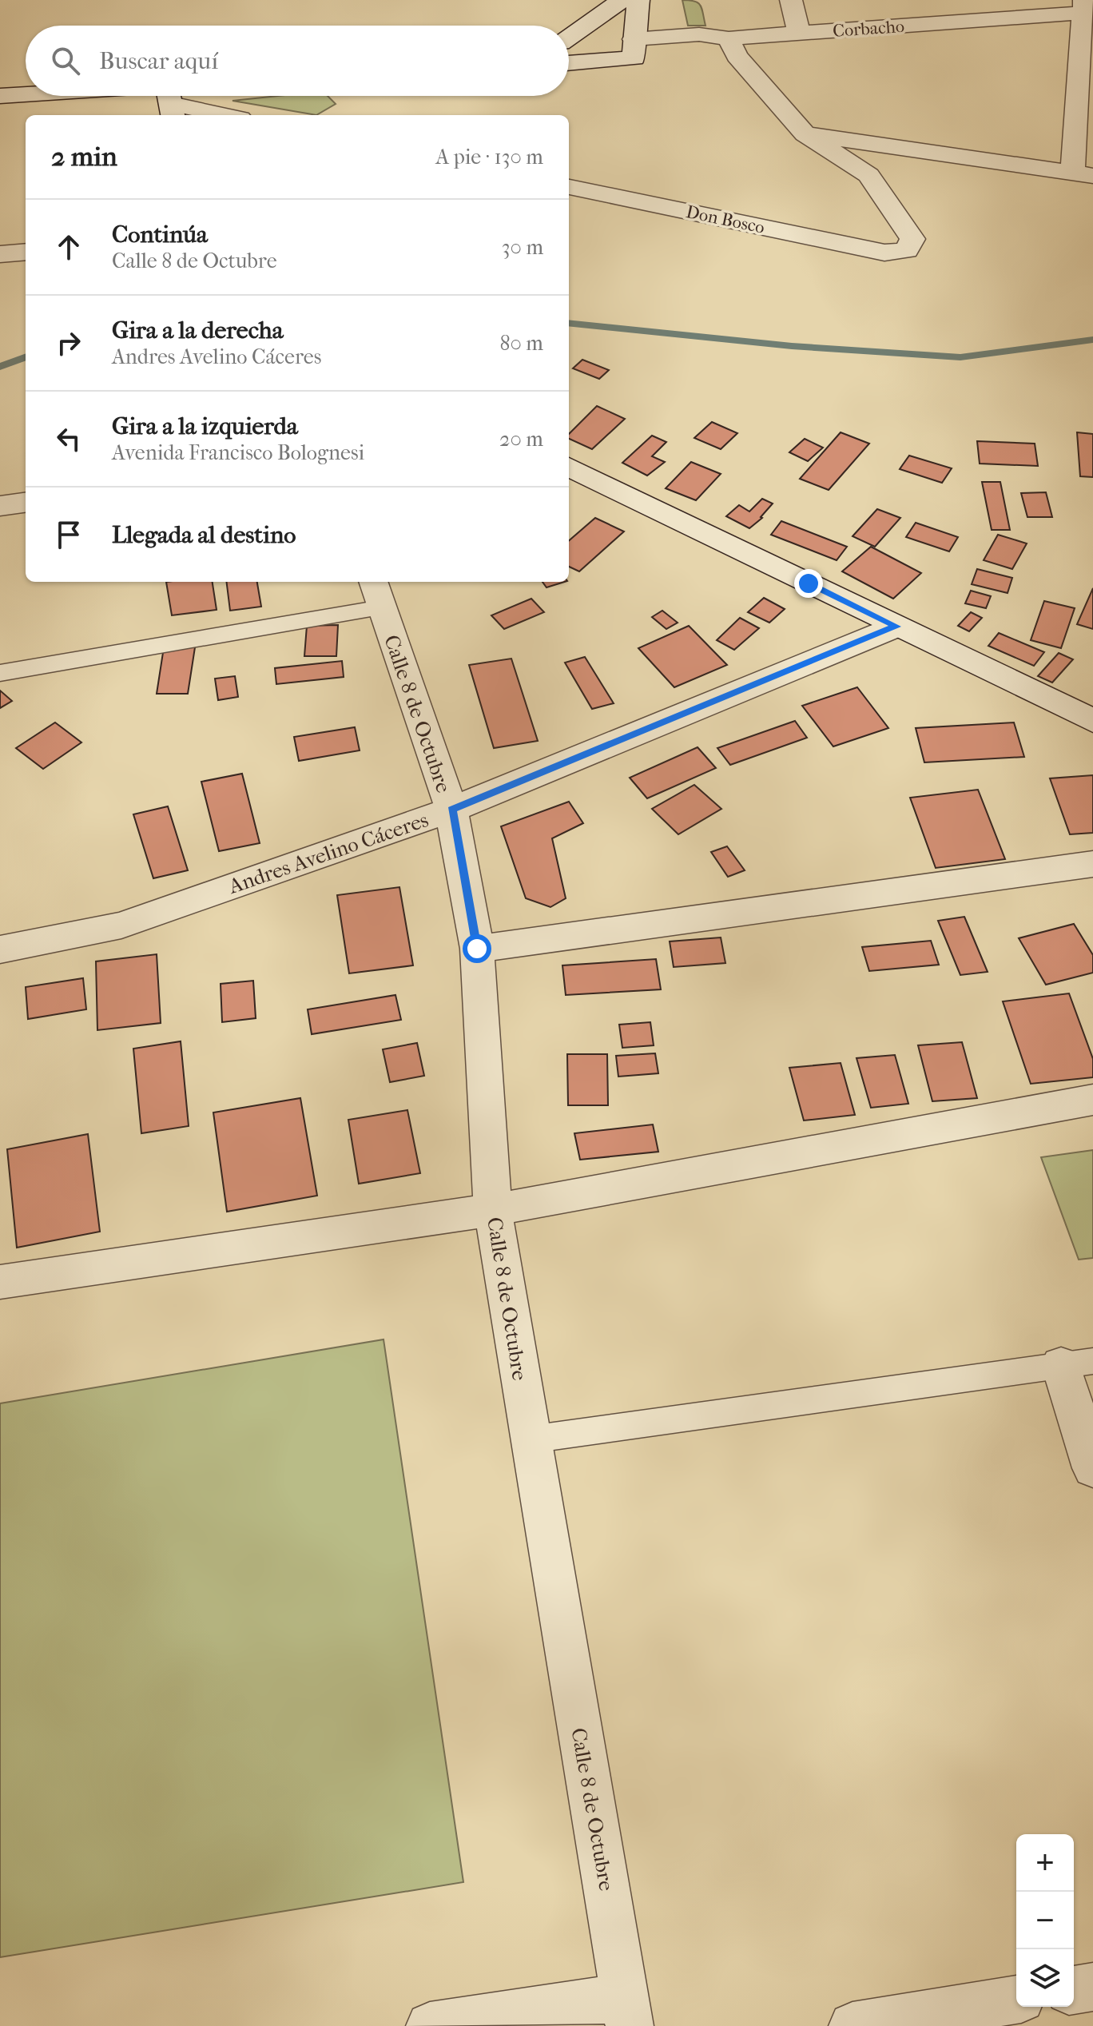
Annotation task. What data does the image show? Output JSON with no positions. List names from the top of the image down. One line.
{"streets":{"street":["Corbacho","Don Bosco","Calle 8 de Octubre","Andres Avelino Cáceres"]},"crossings":[["Calle 8 de Octubre","Andres Avelino Cáceres"]],"page":{"search":"Buscar aquí","heading":["2 min","A pie · 130 m"],"list":[["Continúa","Calle 8 de Octubre","30 m"],["Gira a la derecha","Andres Avelino Cáceres","80 m"],["Gira a la izquierda","Avenida Francisco Bolognesi","20 m"],"Llegada al destino"],"map_buttons":["+","−"]}}
